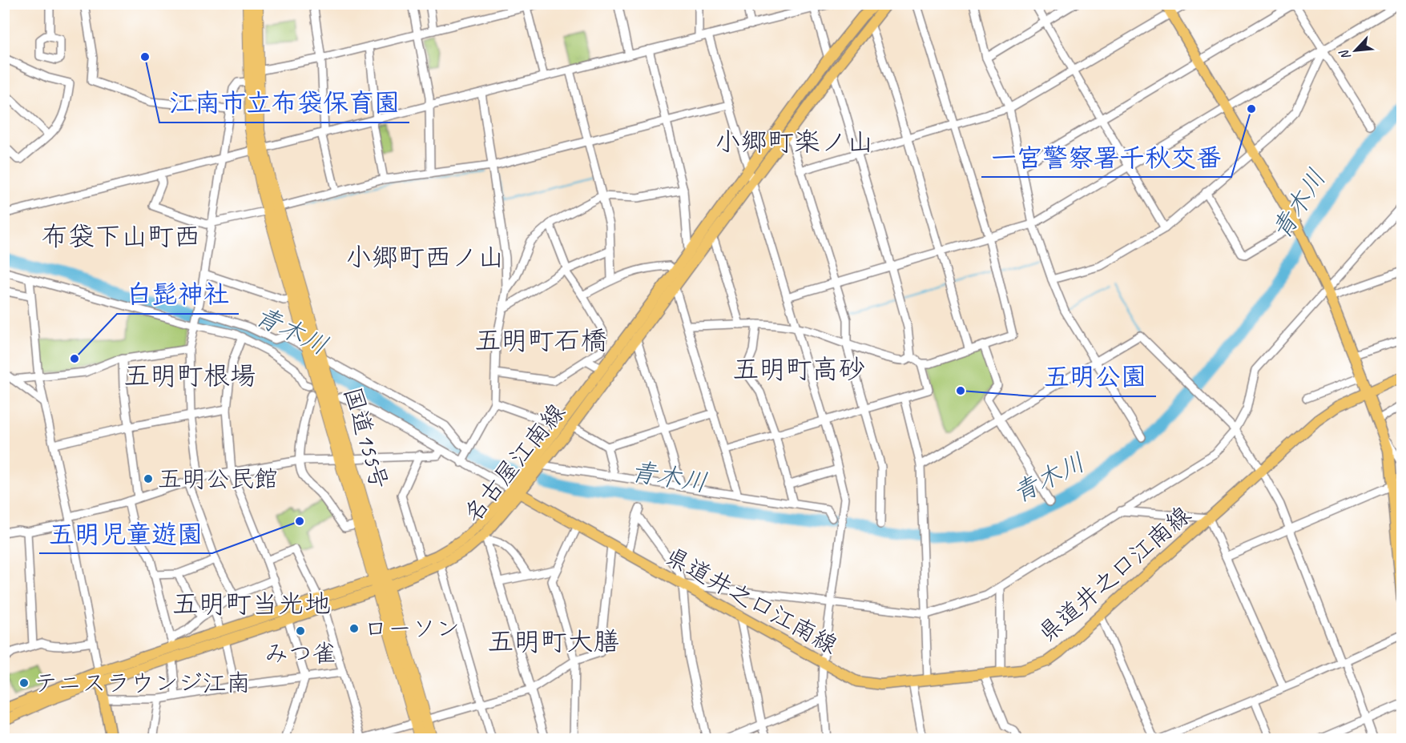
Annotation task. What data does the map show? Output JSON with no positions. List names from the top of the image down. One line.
{"streets":{"highway":["国道155号"],"main road":["名古屋江南線","県道井之口江南線"]},"crossings":[["国道155号","名古屋江南線"],["名古屋江南線","県道井之口江南線"]],"districts":["小郷町楽ノ山","布袋下山町西","小郷町西ノ山","五明町石橋","五明町高砂","五明町根場","五明町当光地","五明町大膳"],"water":["青木川"],"places":["江南市立布袋保育園","一宮警察署千秋交番","白髭神社","五明公園","五明公民館","五明児童遊園","ローソン","みつ雀","テニスラウンジ江南"],"north":"bottom left"}
